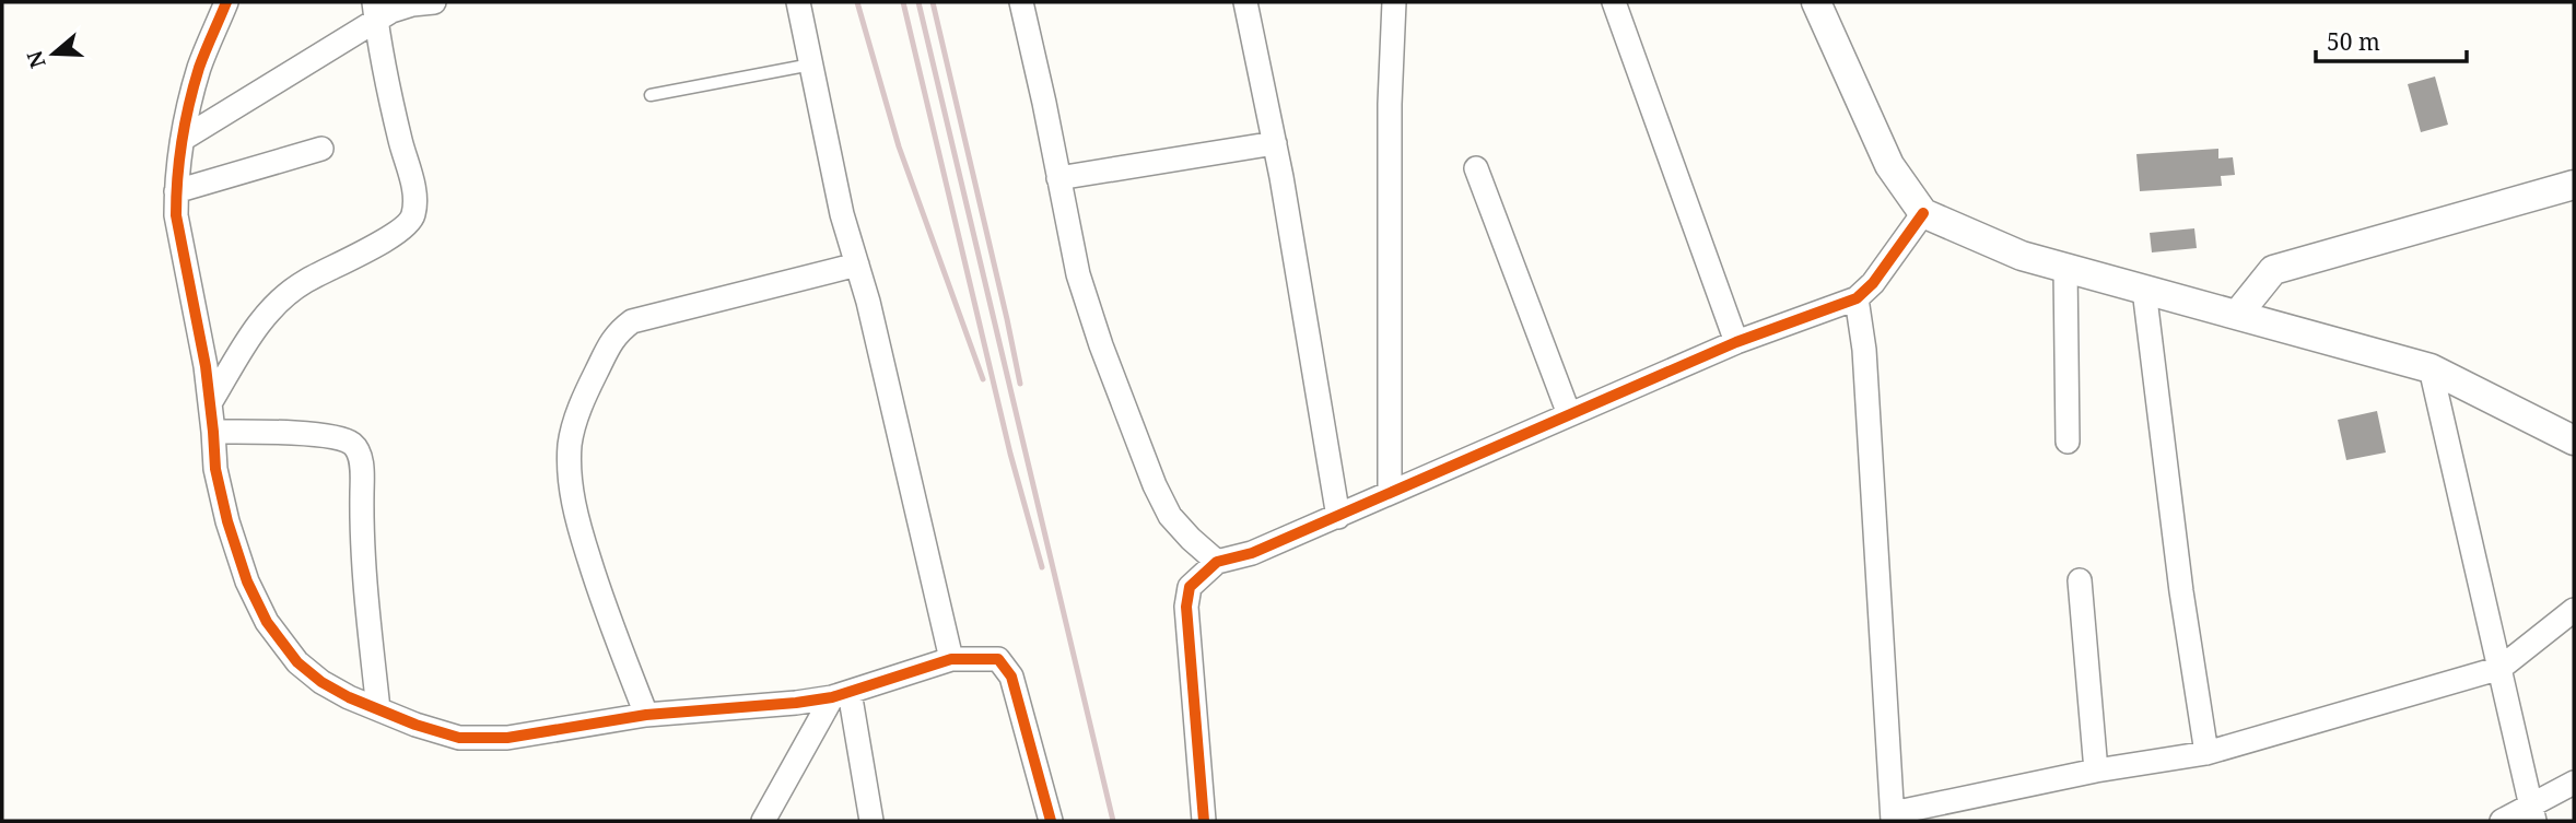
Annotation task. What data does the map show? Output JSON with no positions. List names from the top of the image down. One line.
{"scale_bar":"50 m","north":"left"}
